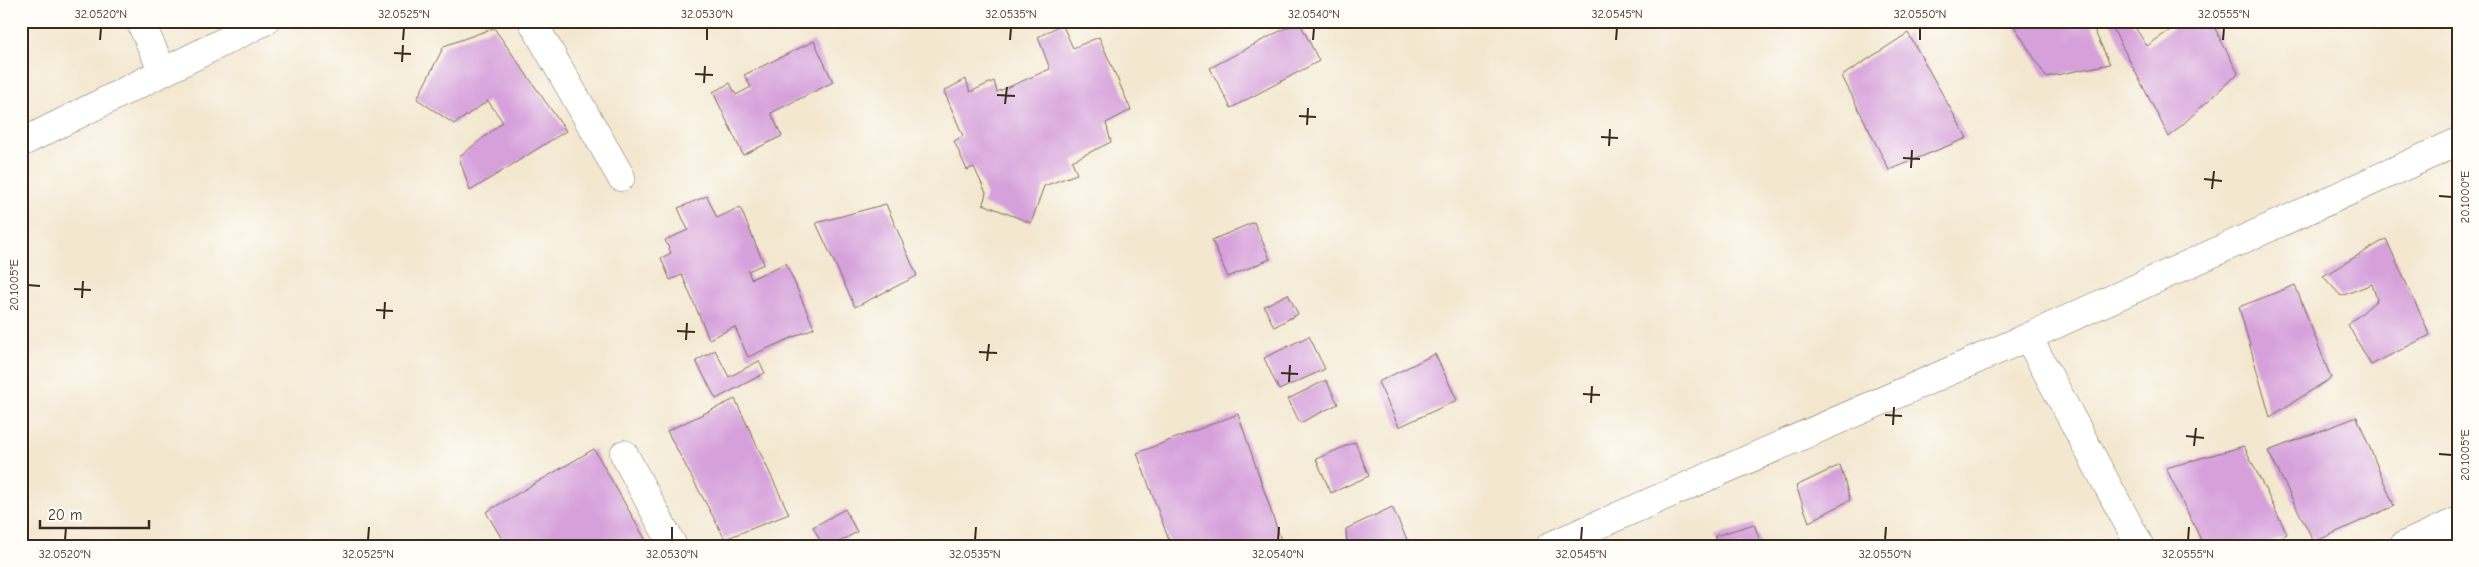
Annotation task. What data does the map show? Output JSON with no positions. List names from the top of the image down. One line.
{"scale_bar":"20 m","coordinates":["32.0520°N","32.0525°N","32.0530°N","32.0535°N","32.0540°N","32.0545°N","32.0550°N","32.0555°N","20.1000°E","20.1005°E"]}
